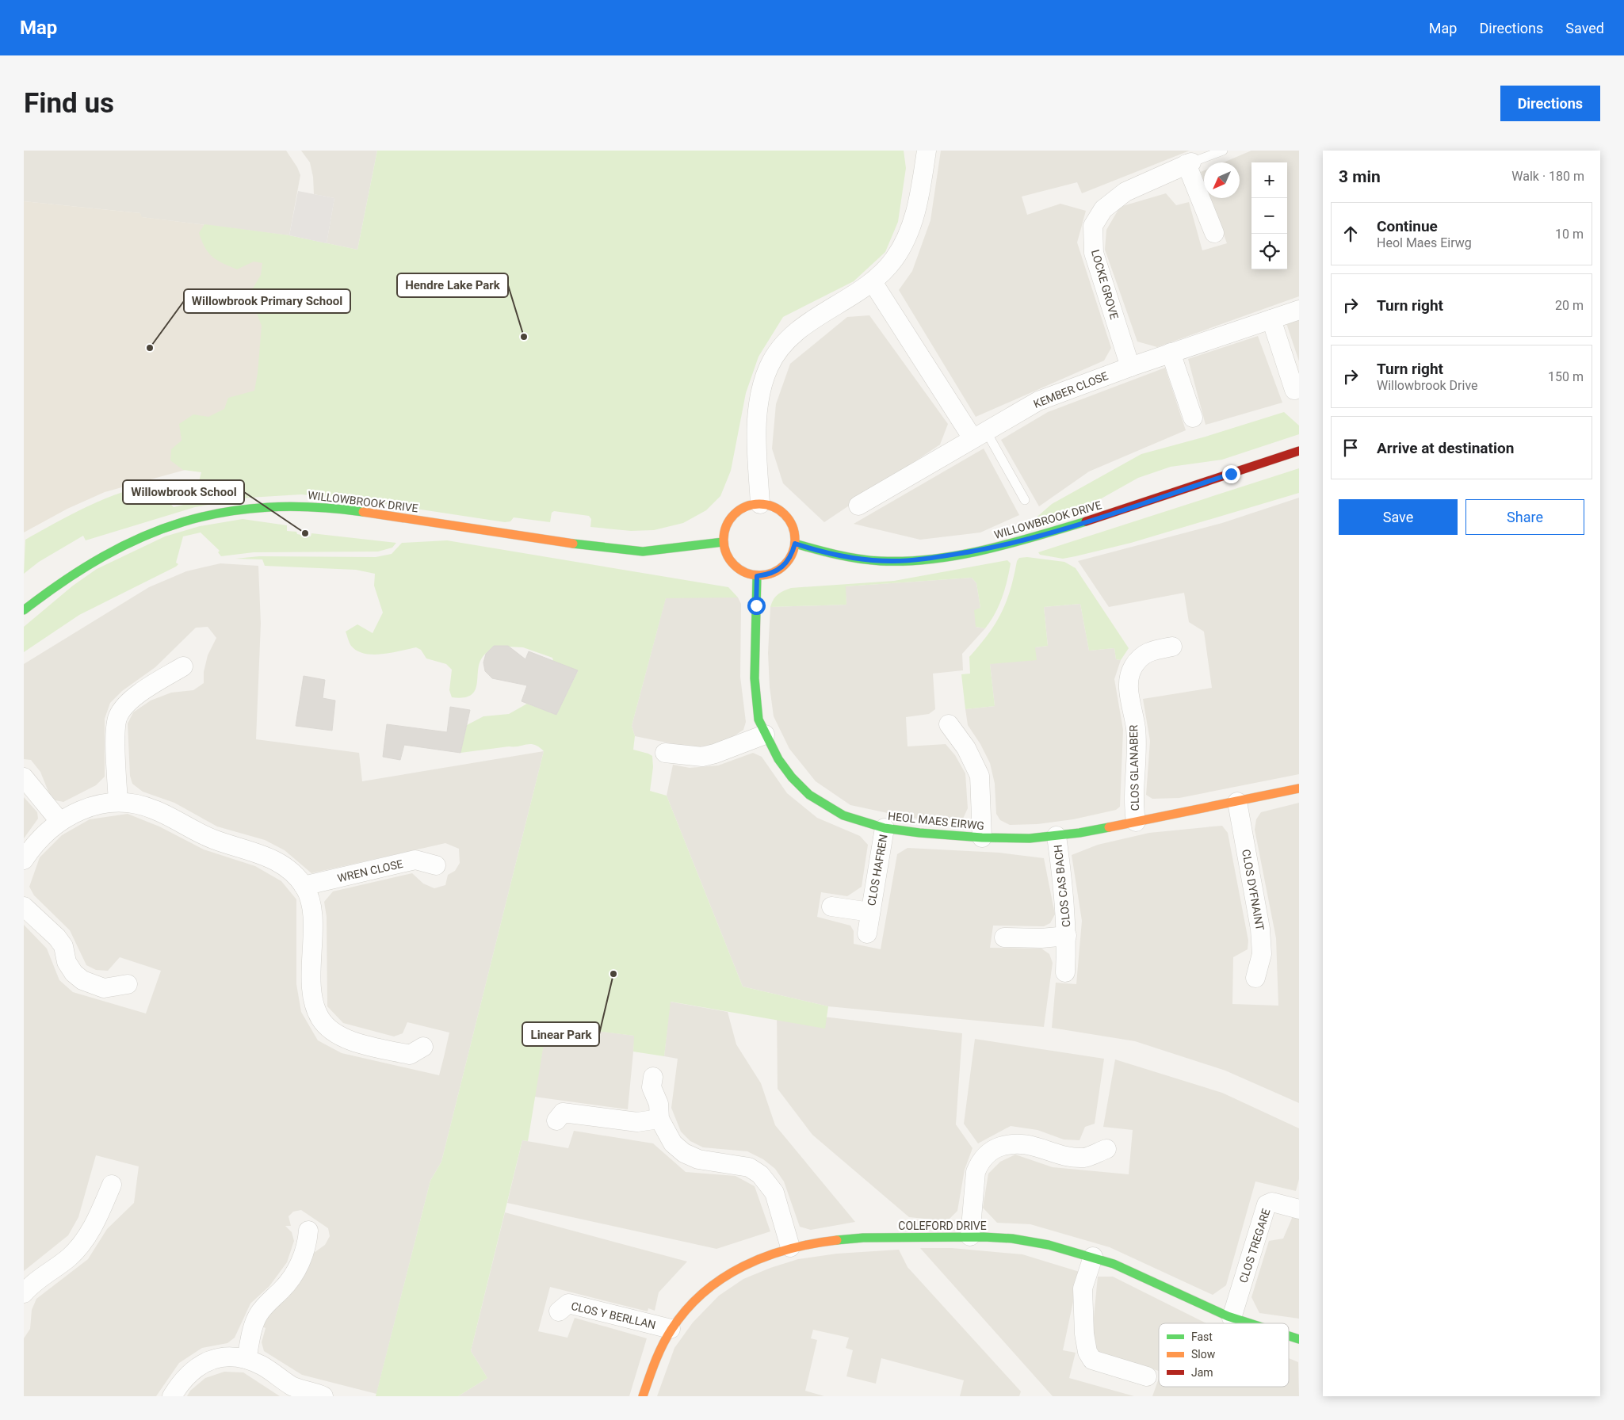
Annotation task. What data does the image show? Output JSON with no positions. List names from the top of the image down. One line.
{"streets":{"street":["LOCKE GROVE","KEMBER CLOSE","WILLOWBROOK DRIVE","CLOS GLANABER","HEOL MAES EIRWG","CLOS HAFREN","WREN CLOSE","CLOS CAS BACH","CLOS DYFNAINT","COLEFORD DRIVE","CLOS TREGARE","CLOS Y BERLLAN"]},"crossings":[["LOCKE GROVE","KEMBER CLOSE"],["WILLOWBROOK DRIVE","HEOL MAES EIRWG"],["CLOS GLANABER","HEOL MAES EIRWG"],["HEOL MAES EIRWG","CLOS HAFREN"],["HEOL MAES EIRWG","CLOS CAS BACH"],["HEOL MAES EIRWG","CLOS DYFNAINT"],["COLEFORD DRIVE","CLOS TREGARE"],["COLEFORD DRIVE","CLOS Y BERLLAN"]],"places":["Hendre Lake Park","Willowbrook Primary School","Willowbrook School","Linear Park"],"legend":["Fast","Slow","Jam"],"north":"bottom left","page":{"header":"Map","nav":["Map","Directions","Saved"],"buttons":["Directions",["Save","Share"]],"title":"Find us","heading":["3 min","Walk · 180 m"],"map_buttons":["+","−"],"list":[["Continue","Heol Maes Eirwg","10 m"],["Turn right","20 m"],["Turn right","Willowbrook Drive","150 m"],"Arrive at destination"]}}
